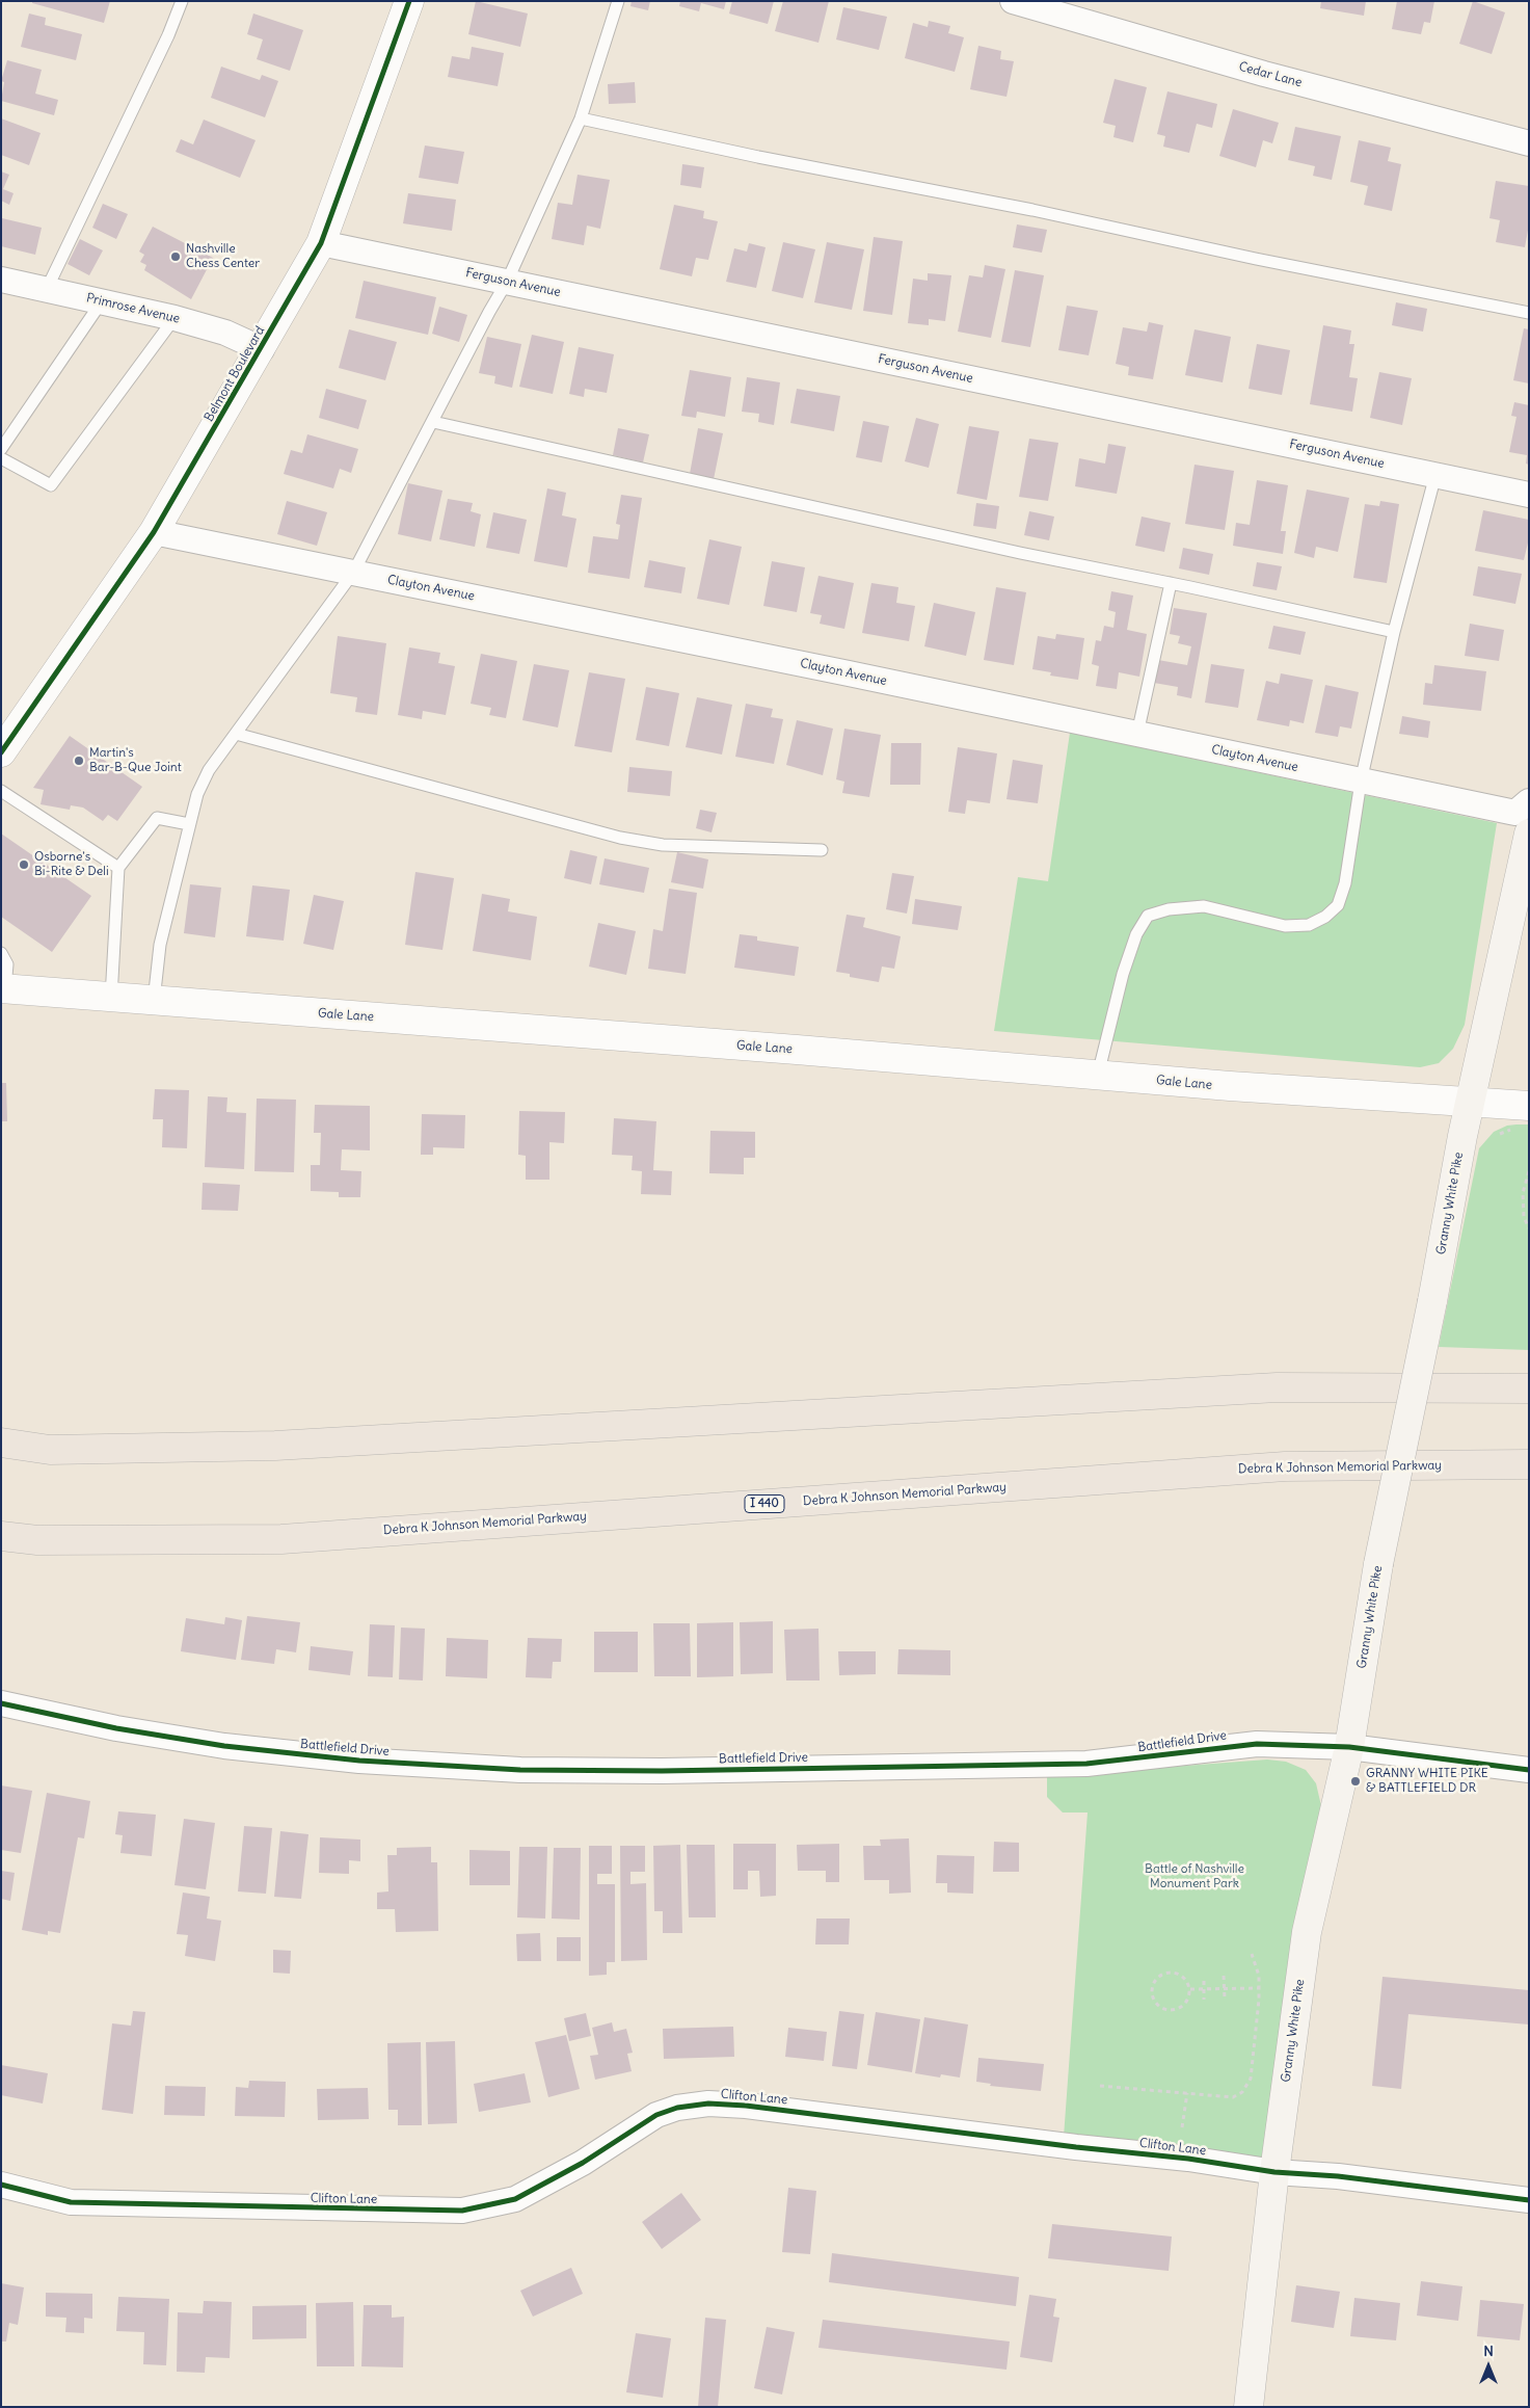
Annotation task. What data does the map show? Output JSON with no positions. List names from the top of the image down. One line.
{"streets":{"highway":["Debra K Johnson Memorial Parkway","I 440"],"main road":["Granny White Pike"],"street":["Cedar Lane","Ferguson Avenue","Primrose Avenue","Belmont Boulevard","Clayton Avenue","Gale Lane","Battlefield Drive","Clifton Lane"]},"crossings":[["Ferguson Avenue","Belmont Boulevard"],["Primrose Avenue","Belmont Boulevard"],["Belmont Boulevard","Clayton Avenue"],["Gale Lane","Granny White Pike"],["Granny White Pike","Battlefield Drive"],["Granny White Pike","Clifton Lane"]],"parks":["Battle of Nashville Monument Park"],"places":["Nashville Chess Center","Martin's Bar-B-Que Joint","Osborne's Bi-Rite & Deli","GRANNY WHITE PIKE & BATTLEFIELD DR"],"north":"top"}
